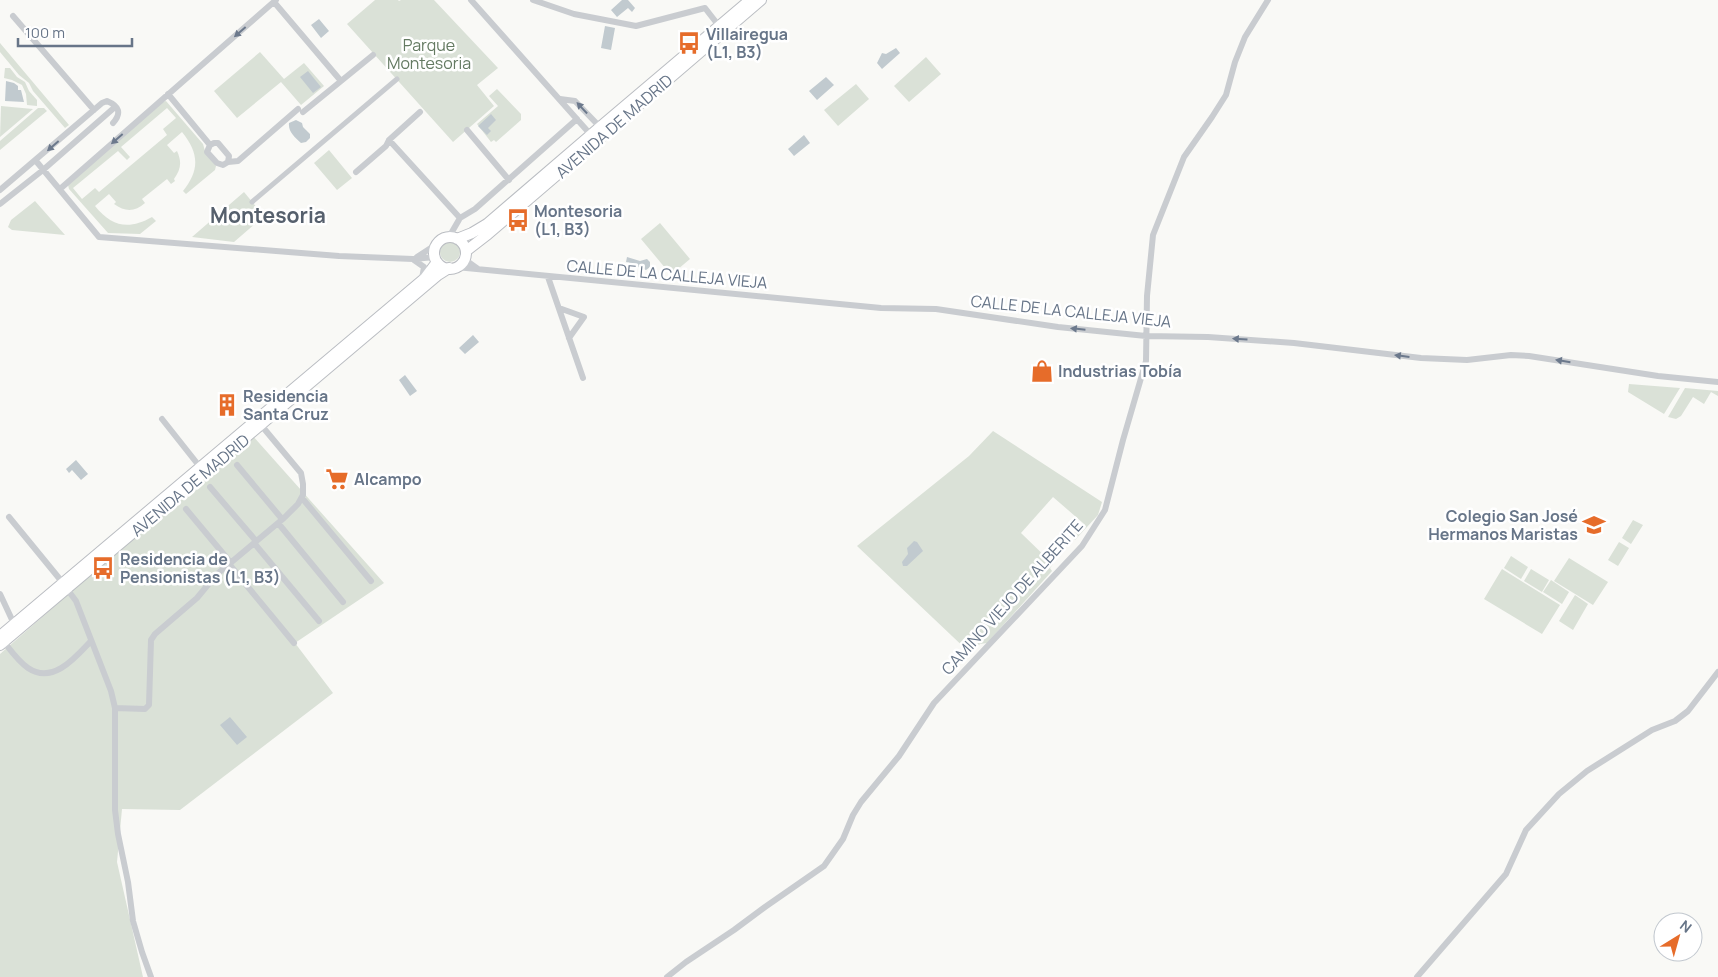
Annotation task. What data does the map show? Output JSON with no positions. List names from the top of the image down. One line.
{"streets":{"main road":["AVENIDA DE MADRID"],"street":["CALLE DE LA CALLEJA VIEJA","CAMINO VIEJO DE ALBERITE"]},"crossings":[["CALLE DE LA CALLEJA VIEJA","CAMINO VIEJO DE ALBERITE"]],"one_way":["CALLE DE LA CALLEJA VIEJA"],"districts":["Montesoria"],"parks":["Parque Montesoria"],"places":{"bus stop":["Villairegua (L1, B3)","Montesoria (L1, B3)","Residencia de Pensionistas (L1, B3)"],"shop":["Industrias Tobía"],"building":["Residencia Santa Cruz"],"supermarket":["Alcampo"],"school or university":["Colegio San José Hermanos Maristas"]},"scale_bar":"100 m","north":"top right"}
